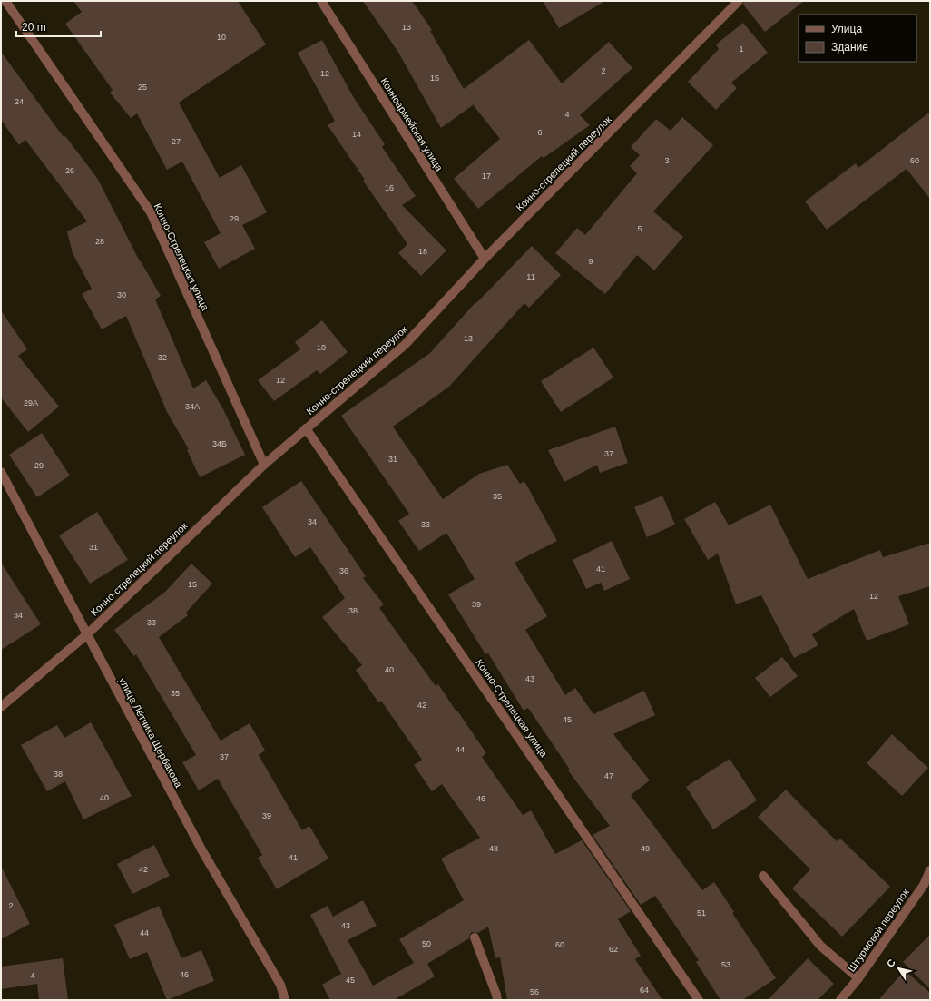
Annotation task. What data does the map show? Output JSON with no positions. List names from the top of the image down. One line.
{"streets":{"street":["Конноармейская улица","Конно-стрелецкий переулок","Конно-Стрелецкая улица","улица Лётчика Щербакова","Штурмовой переулок"]},"crossings":[["Конноармейская улица","Конно-стрелецкий переулок"],["Конно-стрелецкий переулок","Конно-Стрелецкая улица"],["Конно-стрелецкий переулок","улица Лётчика Щербакова"]],"house_numbers":["13","10","1","2","12","15","25","24","4","6","14","27","3","60","26","17","16","29","5","28","18","9","11","30","13","10","32","12","29А","34А","34Б","37","31","29","35","34","33","31","41","36","15","12","39","38","34","33","40","43","35","42","45","44","37","38","47","40","46","39","48","49","41","42","2","51","43","44","50","60","62","53","46","4","45","64","56"],"legend":["Улица","Здание"],"scale_bar":"20 m","north":"top left"}
